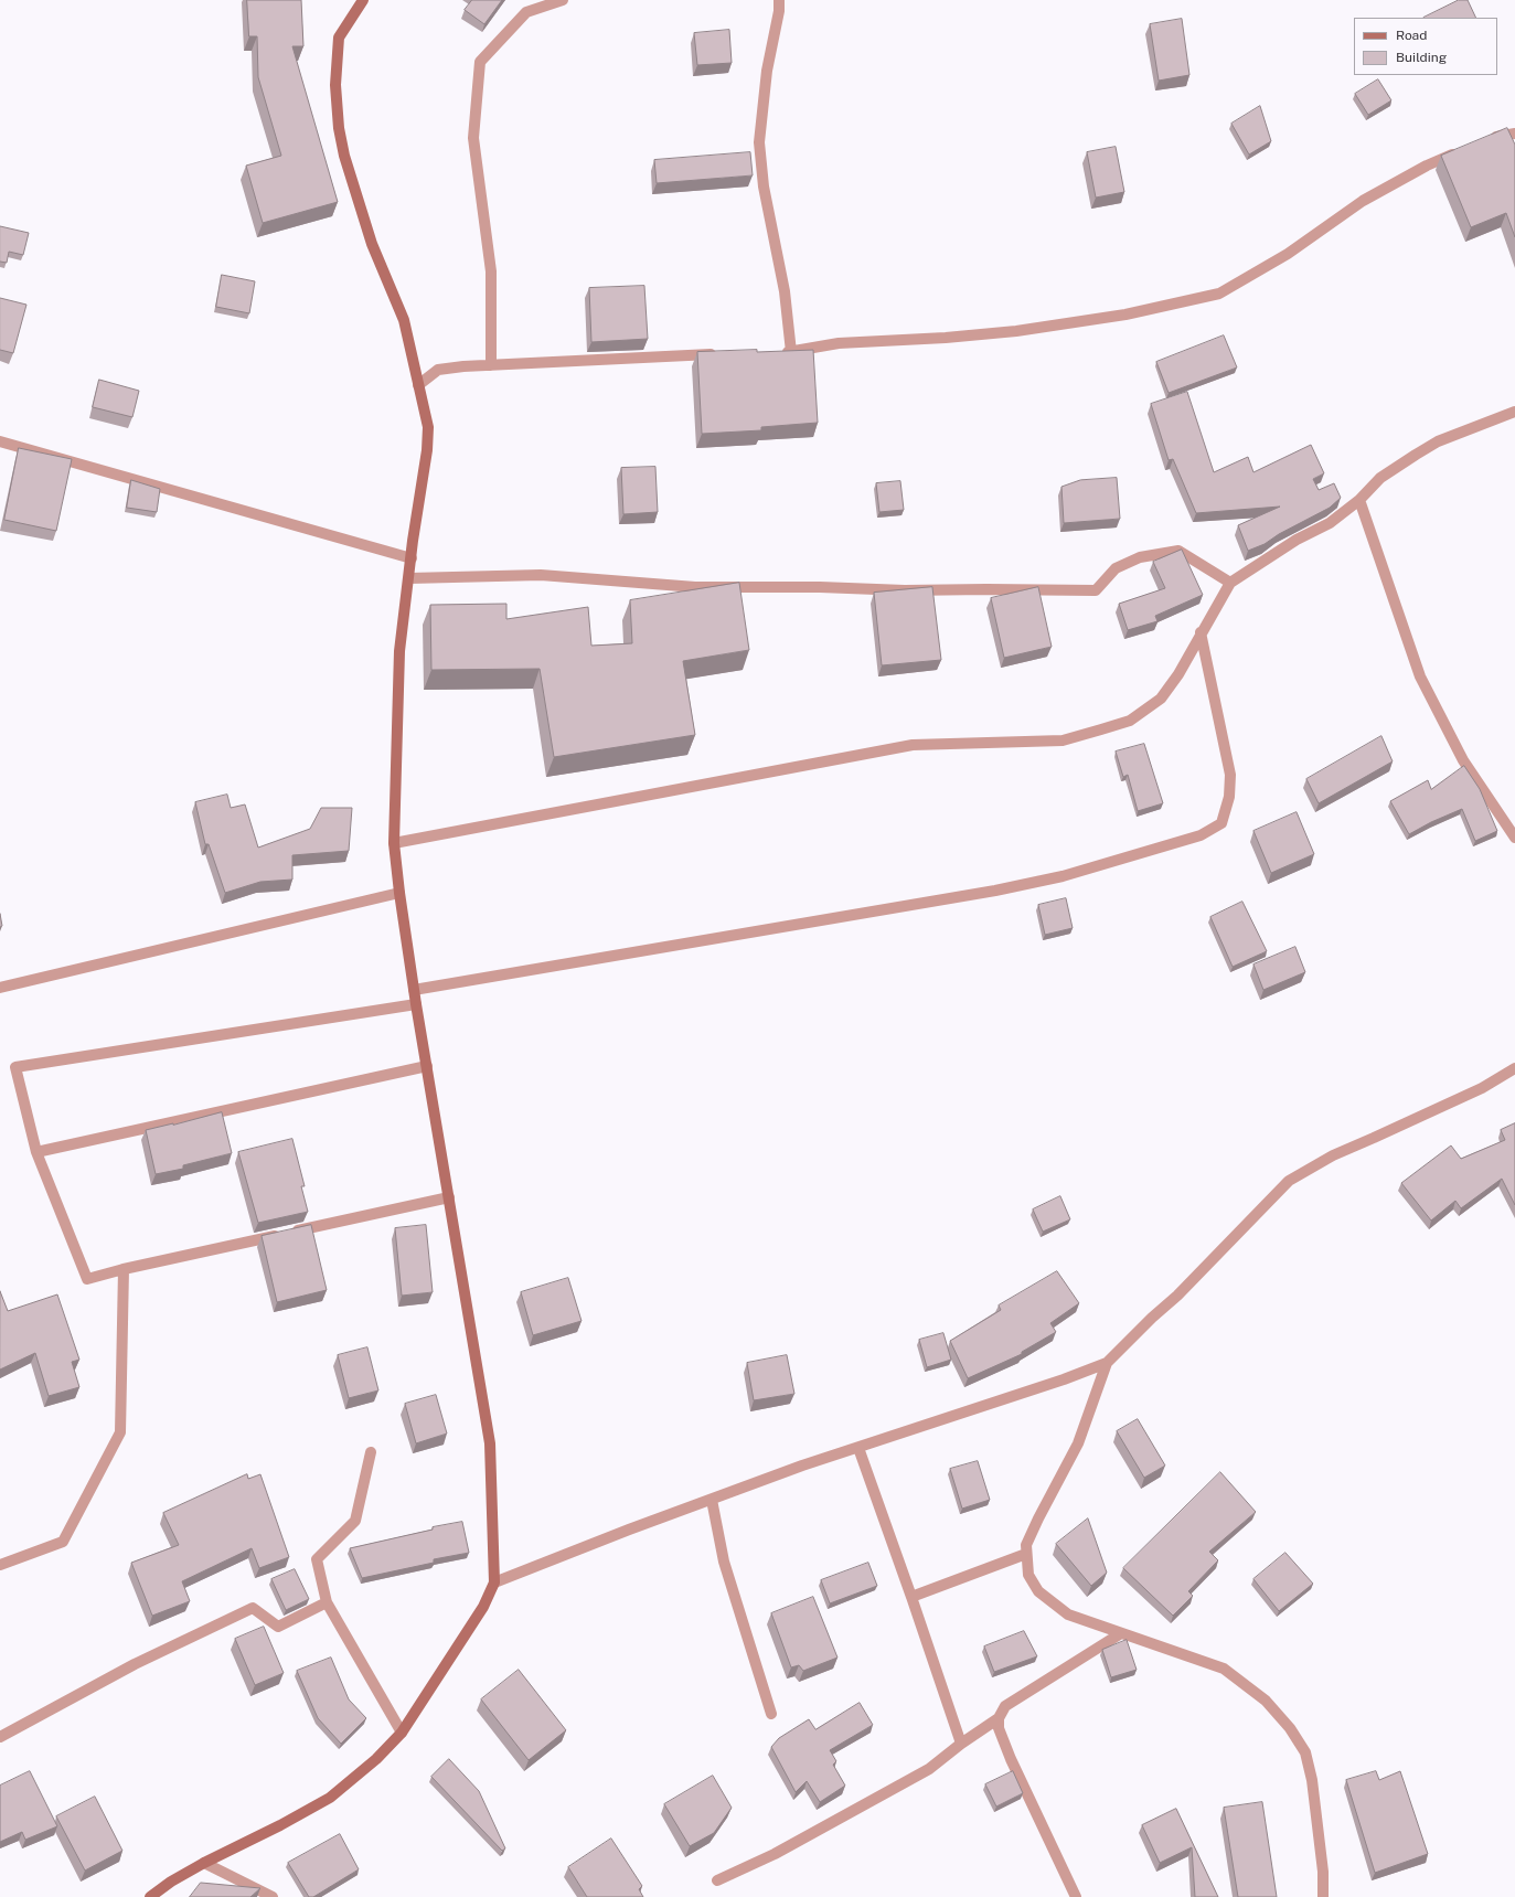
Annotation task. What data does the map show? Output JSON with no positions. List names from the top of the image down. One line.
{"legend":["Road","Building"]}
